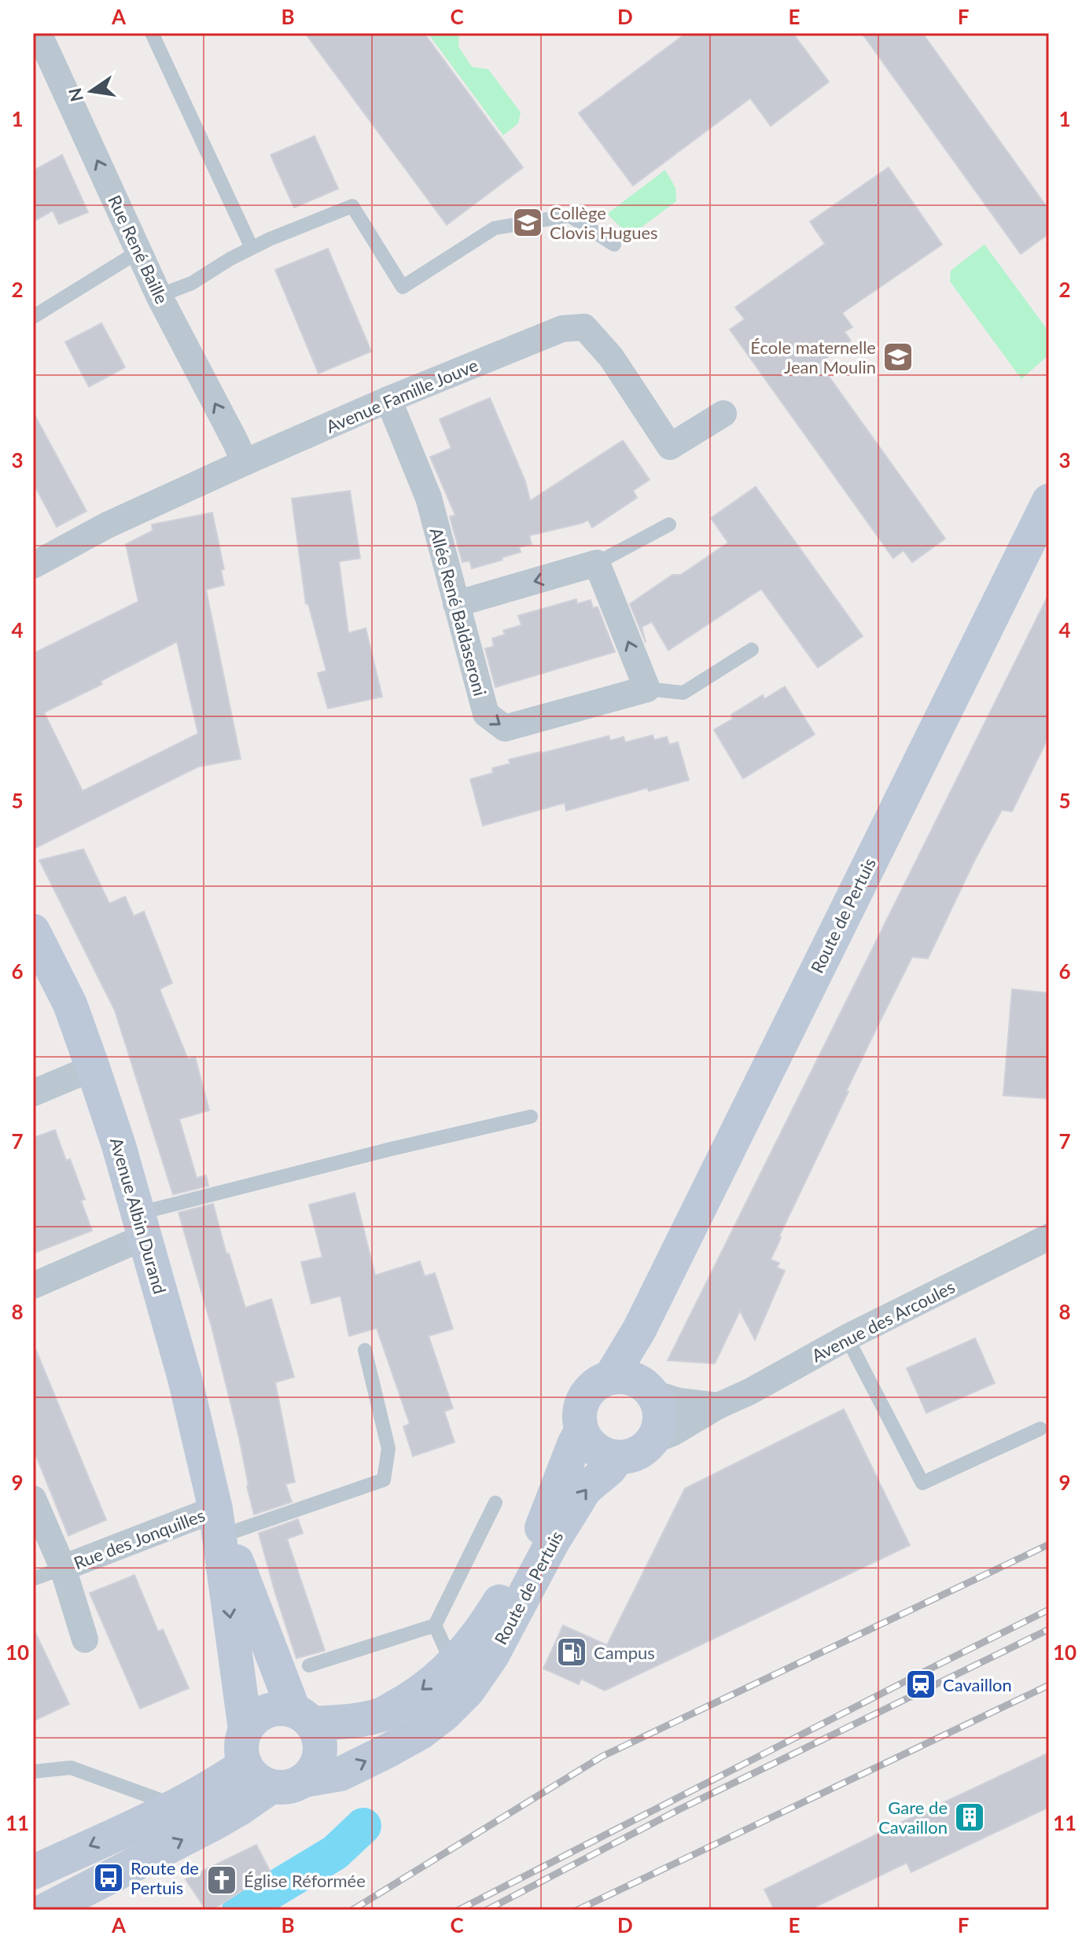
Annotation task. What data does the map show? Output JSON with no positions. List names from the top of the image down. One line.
{"streets":{"main road":["Route de Pertuis","Avenue Albin Durand"],"street":["Rue René Baille","Avenue Famille Jouve","Allée René Baldaseroni","Avenue des Arcoules","Rue des Jonquilles"]},"crossings":[["Rue René Baille","Avenue Famille Jouve"],["Avenue Famille Jouve","Allée René Baldaseroni"],["Route de Pertuis","Avenue Albin Durand"],["Route de Pertuis","Avenue des Arcoules"],["Avenue Albin Durand","Rue des Jonquilles"]],"one_way":["Rue René Baille"],"places":{"school or university":["Collège Clovis Hugues","École maternelle Jean Moulin"],"fuel station":["Campus"],"station":["Cavaillon"],"building":["Gare de Cavaillon"],"bus stop":["Route de Pertuis"],"church":["Église Réformée"]},"north":"left","grid":{"columns":["A","B","C","D","E","F"],"rows":["1","2","3","4","5","6","7","8","9","10","11"]}}
